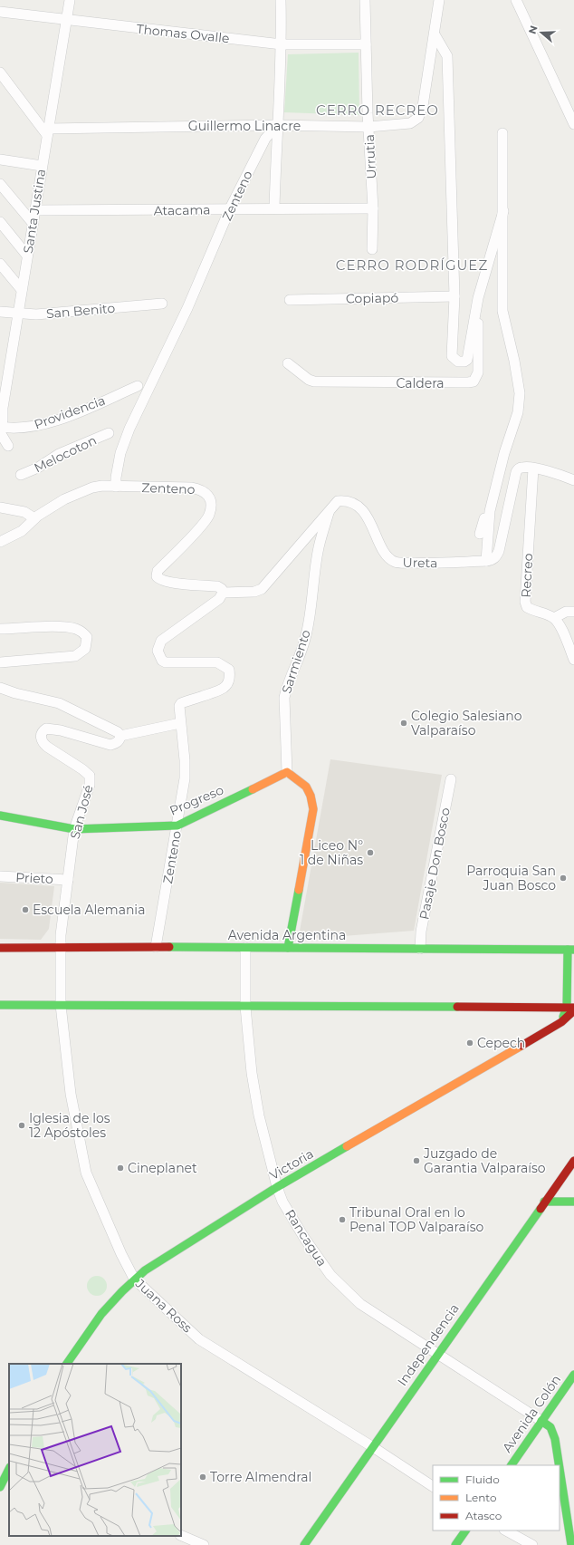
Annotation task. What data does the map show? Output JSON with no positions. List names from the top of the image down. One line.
{"streets":{"main road":["Progreso","Avenida Argentina","Victoria","Independencia","Avenida Colón"],"street":["Thomas Ovalle","Guillermo Linacre","Urrutia","Zenteno","Atacama","Santa Justina","Copiapó","San Benito","Caldera","Providencia","Melocoton","Ureta","Recreo","Sarmiento","San José","Pasaje Don Bosco","Prieto","Rancagua","Juana Ross"]},"crossings":[["Thomas Ovalle","Urrutia"],["Thomas Ovalle","Santa Justina"],["Guillermo Linacre","Urrutia"],["Guillermo Linacre","Zenteno"],["Guillermo Linacre","Santa Justina"],["Urrutia","Atacama"],["Zenteno","Atacama"],["Zenteno","Ureta"],["Zenteno","Progreso"],["Zenteno","Avenida Argentina"],["Atacama","Santa Justina"],["Santa Justina","San Benito"],["Ureta","Sarmiento"],["Sarmiento","Progreso"],["Progreso","San José"],["San José","Prieto"],["San José","Avenida Argentina"],["San José","Juana Ross"],["Pasaje Don Bosco","Avenida Argentina"],["Avenida Argentina","Victoria"],["Avenida Argentina","Rancagua"],["Victoria","Rancagua"],["Victoria","Juana Ross"],["Rancagua","Independencia"],["Rancagua","Avenida Colón"],["Juana Ross","Independencia"]],"districts":["CERRO RECREO","CERRO RODRÍGUEZ"],"places":["Colegio Salesiano Valparaíso","Liceo N° 1 de Niñas","Parroquia San Juan Bosco","Escuela Alemania","Cepech","Iglesia de los 12 Apóstoles","Juzgado de Garantia Valparaíso","Cineplanet","Tribunal Oral en lo Penal TOP Valparaíso","Torre Almendral"],"legend":["Fluido","Lento","Atasco"],"north":"left"}
